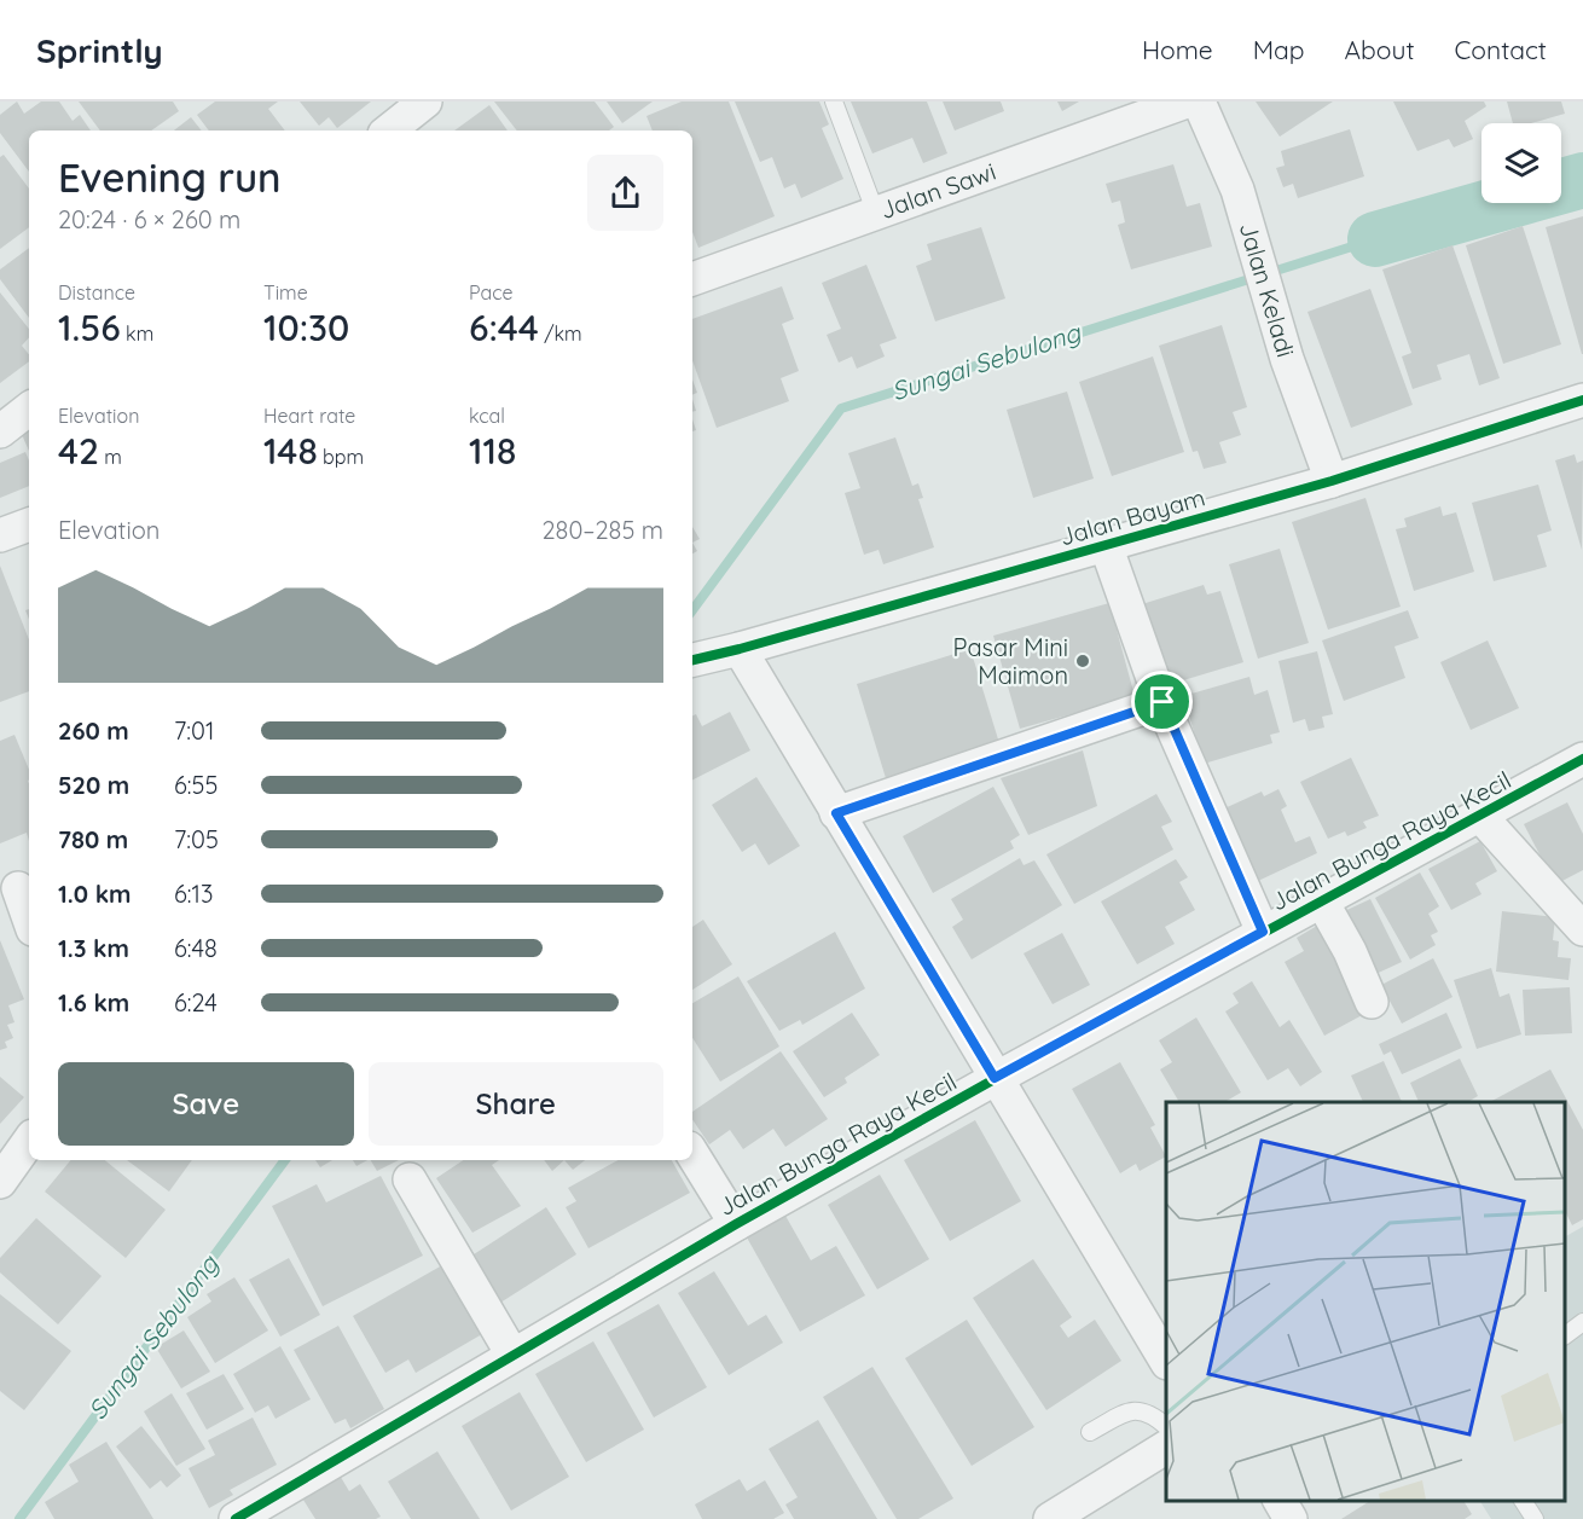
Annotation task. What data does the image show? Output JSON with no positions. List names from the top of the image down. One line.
{"streets":{"street":["Jalan Sawi","Jalan Keladi","Jalan Bayam","Jalan Bunga Raya Kecil"]},"crossings":[["Jalan Keladi","Jalan Bayam"]],"water":["Sungai Sebulong"],"places":["Pasar Mini Maimon"],"page":{"header":"Sprintly","nav":["Home","Map","About","Contact"],"heading":["Evening run","20:24 · 6 × 260 m"],"stats":[["Distance","1.56 km"],["Time","10:30"],["Pace","6:44 /km"],["Elevation","42 m"],["Heart rate","148 bpm"],["kcal","118"]],"chart":["Elevation","280–285 m"],"list":[{"name":"260 m","note":"7:01"},{"name":"520 m","note":"6:55"},{"name":"780 m","note":"7:05"},{"name":"1.0 km","note":"6:13"},{"name":"1.3 km","note":"6:48"},{"name":"1.6 km","note":"6:24"}],"buttons":["Save","Share"]}}
